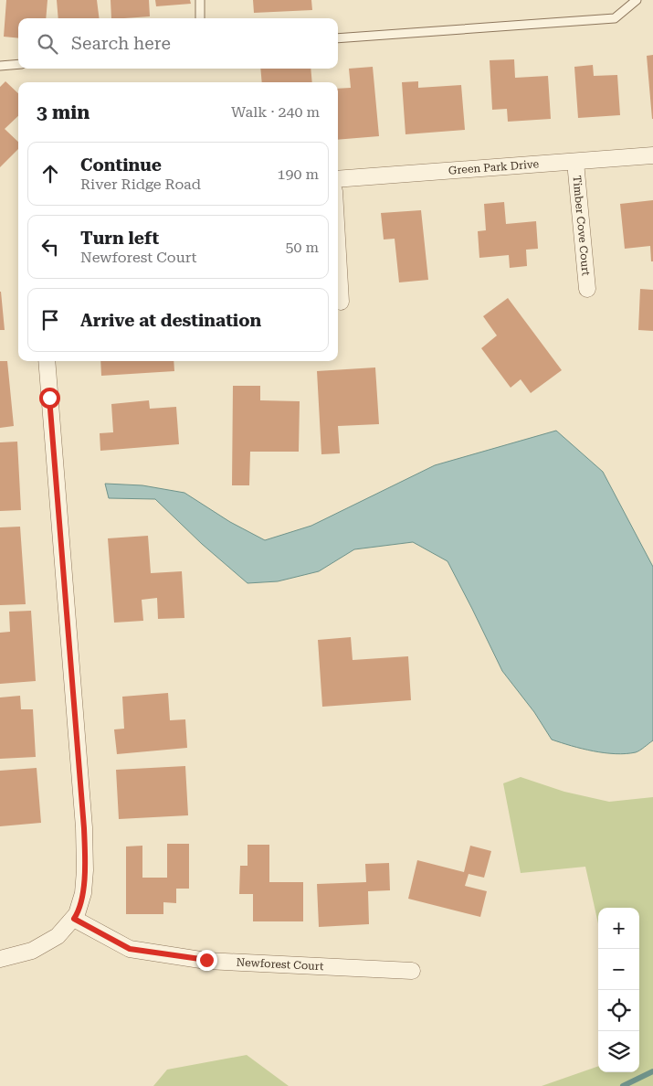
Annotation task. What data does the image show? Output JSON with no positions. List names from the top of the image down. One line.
{"streets":{"street":["Green Park Drive","Timber Cove Court","Newforest Court"]},"crossings":[["Green Park Drive","Timber Cove Court"]],"page":{"search":"Search here","heading":["3 min","Walk · 240 m"],"list":[["Continue","River Ridge Road","190 m"],["Turn left","Newforest Court","50 m"],"Arrive at destination"],"map_buttons":["+","−"]}}
